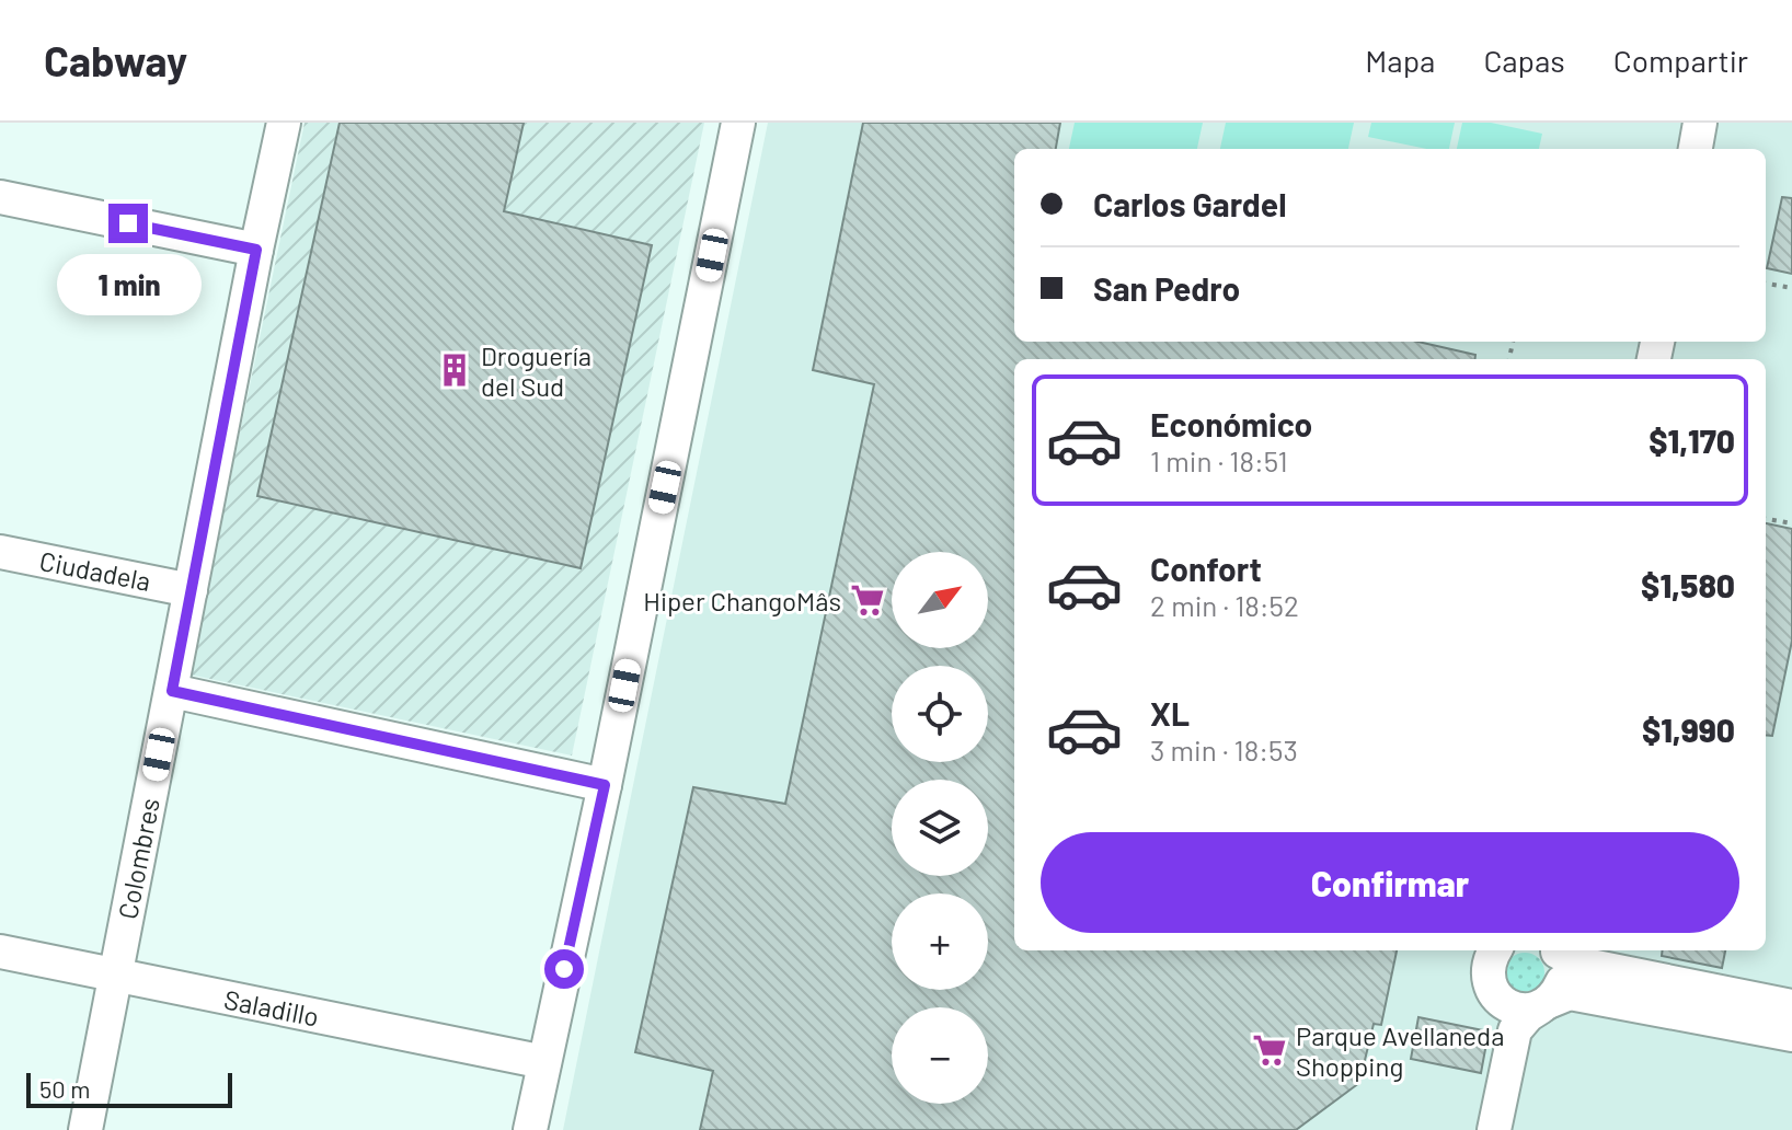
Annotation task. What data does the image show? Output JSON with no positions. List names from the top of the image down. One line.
{"streets":{"street":["Ciudadela","Colombres","Saladillo"]},"crossings":[["Ciudadela","Colombres"],["Colombres","Saladillo"]],"places":{"building":["Droguería del Sud"],"supermarket":["Hiper ChangoMâs","Parque Avellaneda Shopping"]},"scale_bar":"50 m","north":"top right","page":{"header":"Cabway","nav":["Mapa","Capas","Compartir"],"banner":["Carlos Gardel","San Pedro"],"bubble":"1 min","list":[{"name":"Económico","note":"1 min · 18:51","value":"$1,170"},{"name":"Confort","note":"2 min · 18:52","value":"$1,580"},{"name":"XL","note":"3 min · 18:53","value":"$1,990"}],"map_buttons":["+","−"],"buttons":"Confirmar","scale":"50 m"}}
